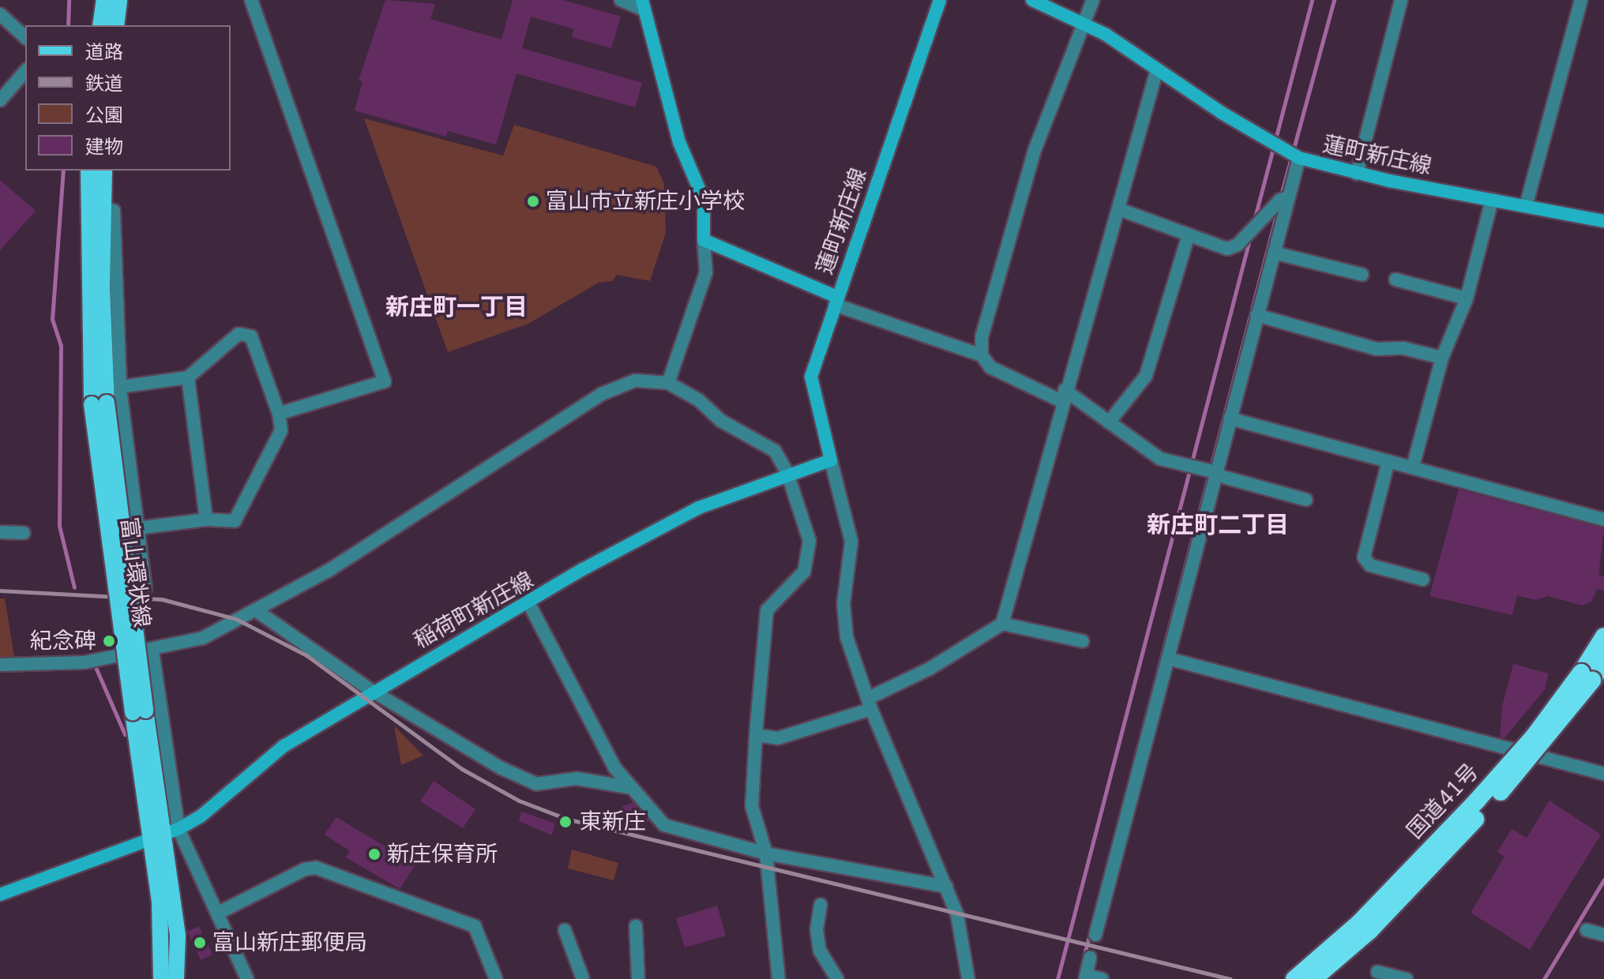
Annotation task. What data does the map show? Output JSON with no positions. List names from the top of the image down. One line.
{"streets":{"highway":["国道41号"],"main road":["蓮町新庄線","富山環状線","稲荷町新庄線"]},"crossings":[["富山環状線","稲荷町新庄線"]],"districts":["新庄町一丁目","新庄町二丁目"],"places":["富山市立新庄小学校","紀念碑","東新庄","新庄保育所","富山新庄郵便局"],"legend":["道路","鉄道","公園","建物"]}
